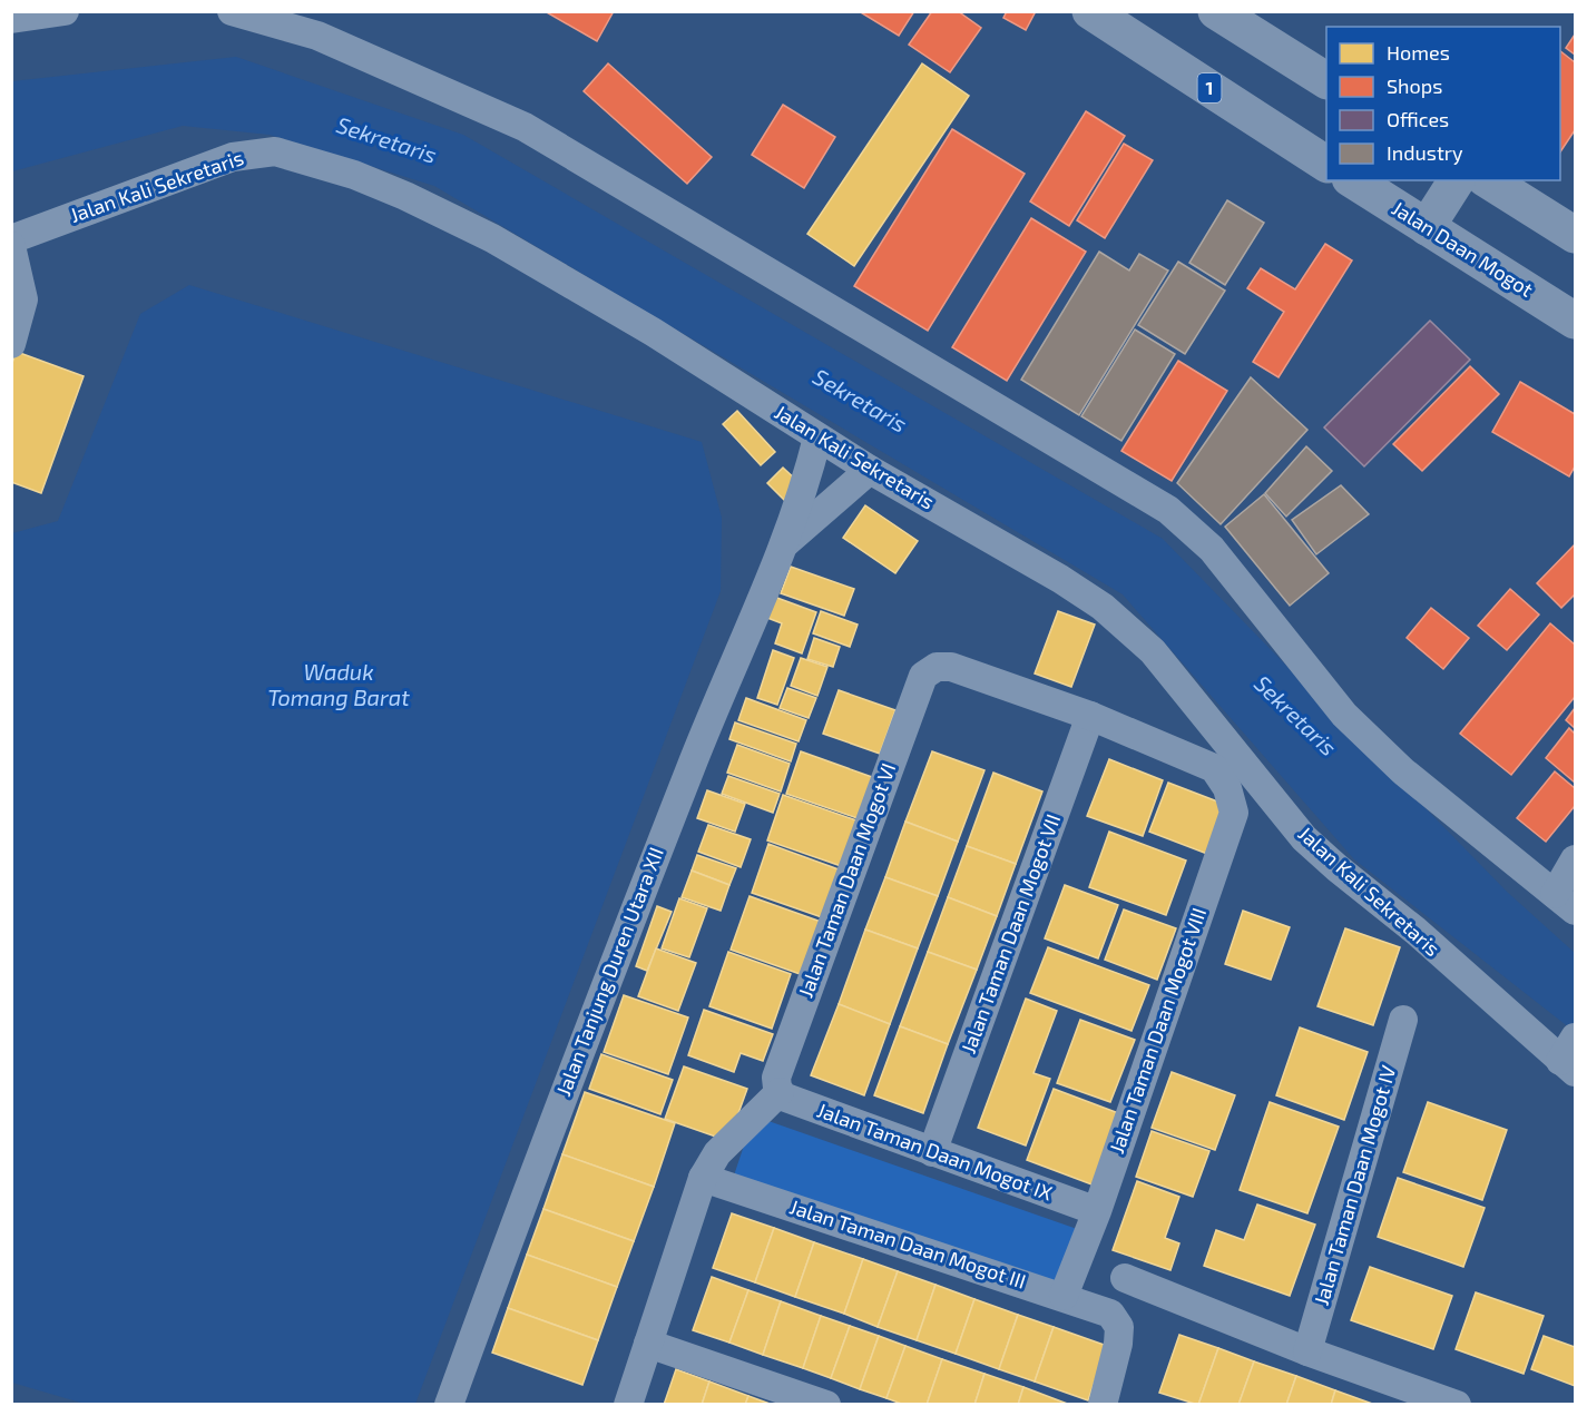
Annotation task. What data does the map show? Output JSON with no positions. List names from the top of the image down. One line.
{"streets":{"highway":["1","Jalan Daan Mogot"],"street":["Jalan Kali Sekretaris","Jalan Taman Daan Mogot VI","Jalan Taman Daan Mogot VII","Jalan Tanjung Duren Utara XII","Jalan Taman Daan Mogot VIII","Jalan Taman Daan Mogot IX","Jalan Taman Daan Mogot IV","Jalan Taman Daan Mogot III"]},"crossings":[["Jalan Kali Sekretaris","Jalan Tanjung Duren Utara XII"],["Jalan Taman Daan Mogot VI","Jalan Taman Daan Mogot VII"],["Jalan Taman Daan Mogot VI","Jalan Taman Daan Mogot VIII"],["Jalan Taman Daan Mogot VI","Jalan Taman Daan Mogot IX"],["Jalan Taman Daan Mogot VII","Jalan Taman Daan Mogot VIII"],["Jalan Taman Daan Mogot VII","Jalan Taman Daan Mogot IX"],["Jalan Taman Daan Mogot VIII","Jalan Taman Daan Mogot IX"],["Jalan Taman Daan Mogot VIII","Jalan Taman Daan Mogot III"]],"water":["Sekretaris","Waduk Tomang Barat"],"legend":["Homes","Shops","Offices","Industry"]}
